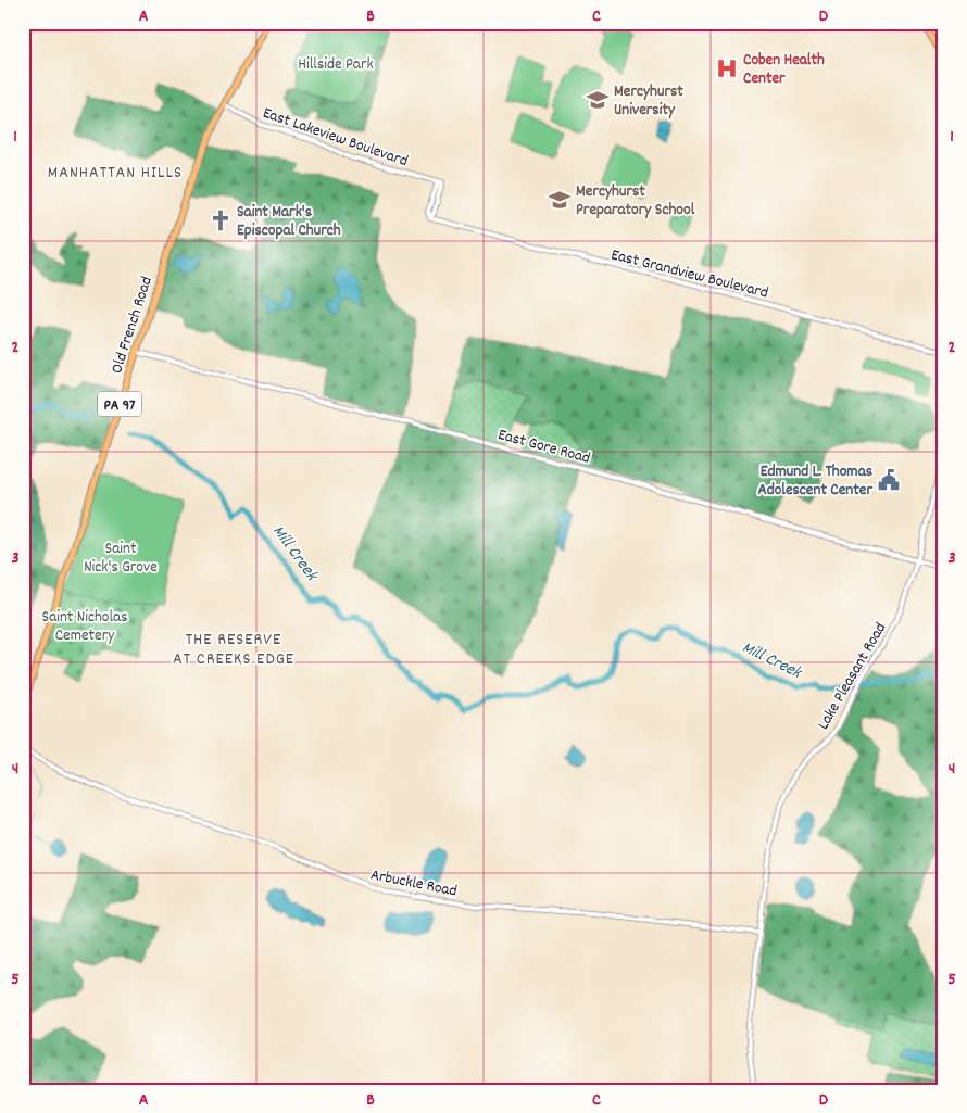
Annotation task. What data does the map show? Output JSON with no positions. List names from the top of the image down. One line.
{"streets":{"main road":["Old French Road","PA 97"],"street":["East Lakeview Boulevard","East Grandview Boulevard","East Gore Road","Lake Pleasant Road","Arbuckle Road"]},"crossings":[["East Lakeview Boulevard","East Grandview Boulevard"],["East Lakeview Boulevard","Old French Road"],["Old French Road","East Gore Road"],["East Gore Road","Lake Pleasant Road"],["Lake Pleasant Road","Arbuckle Road"]],"districts":["MANHATTAN HILLS","THE RESERVE AT CREEKS EDGE"],"water":["Mill Creek"],"parks":["Hillside Park","Saint Nick's Grove","Saint Nicholas Cemetery"],"places":{"hospital":["Coben Health Center"],"school or university":["Mercyhurst University","Mercyhurst Preparatory School"],"church":["Saint Mark's Episcopal Church"],"public building":["Edmund L. Thomas Adolescent Center"]},"grid":{"columns":["A","B","C","D"],"rows":["1","2","3","4","5"]}}
